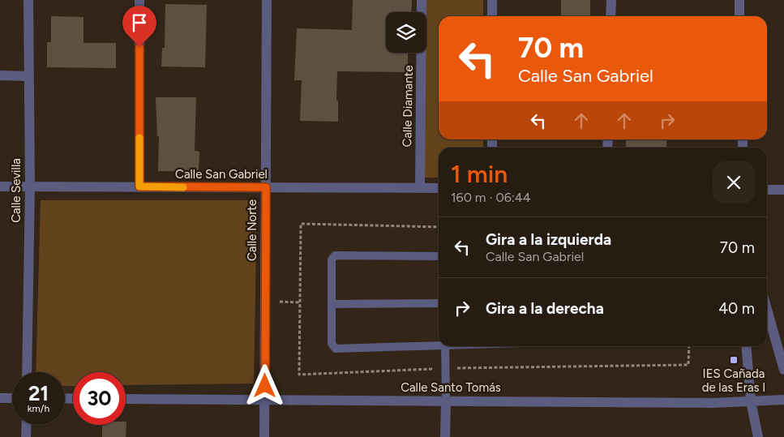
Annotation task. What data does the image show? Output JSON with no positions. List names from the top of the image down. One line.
{"streets":{"street":["Calle Diamante","Calle San Gabriel","Calle Sevilla","Calle Norte","Calle Santo Tomás"]},"crossings":[["Calle Diamante","Calle San Gabriel"],["Calle San Gabriel","Calle Sevilla"],["Calle San Gabriel","Calle Norte"],["Calle Norte","Calle Santo Tomás"]],"places":{"transit":["IES Cañada de las Eras I"]},"page":{"turn":["70 m","Calle San Gabriel"],"heading":["1 min","160 m · 06:44"],"list":[{"name":"Gira a la izquierda","note":"Calle San Gabriel","value":"70 m"},{"name":"Gira a la derecha","value":"40 m"}],"speed":"21 km/h","limit":"30"}}
